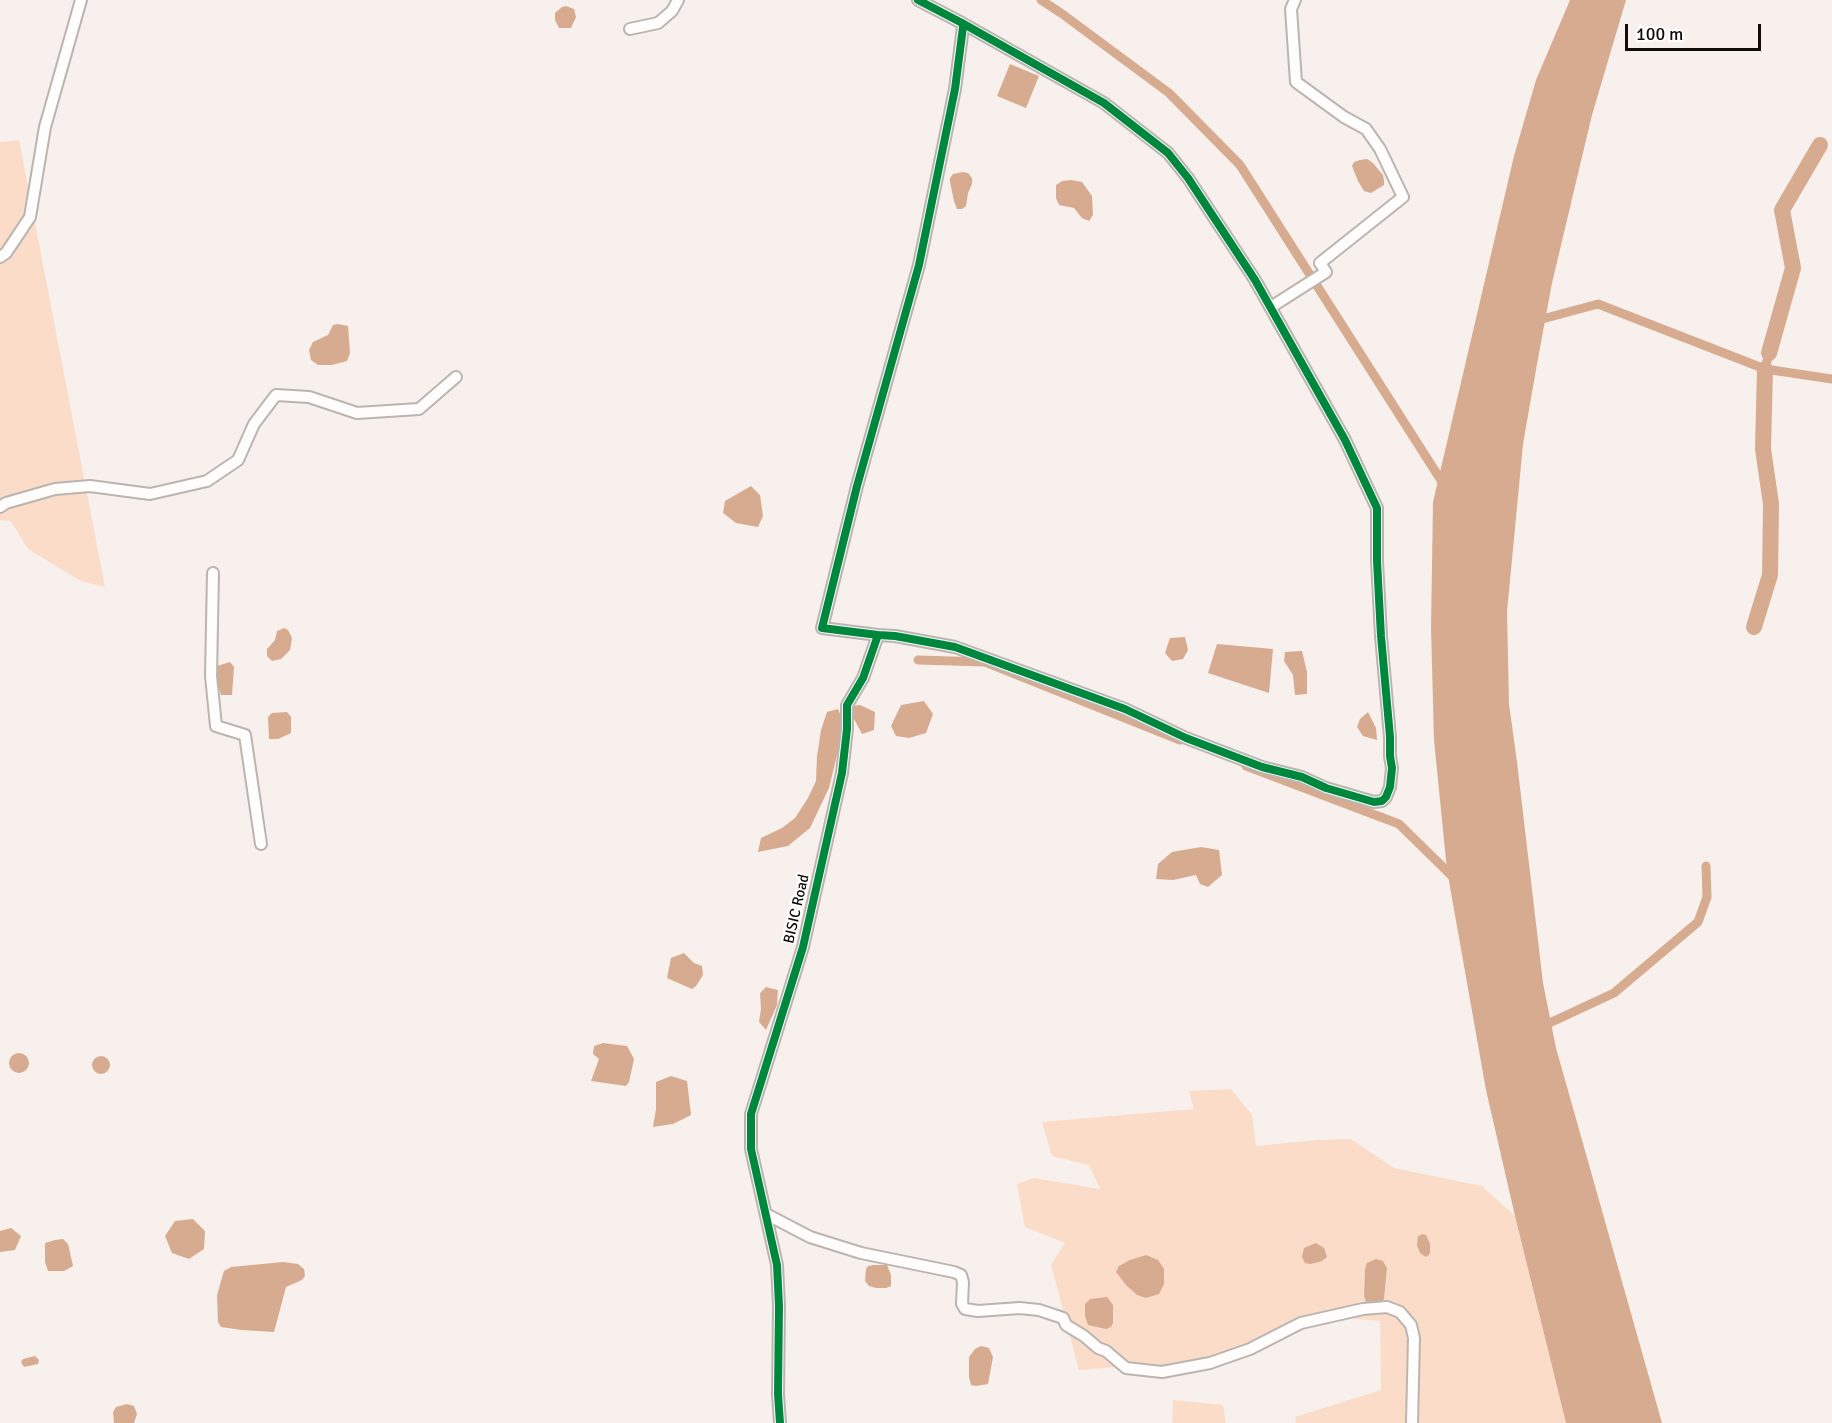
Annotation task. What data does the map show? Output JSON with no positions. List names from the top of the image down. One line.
{"streets":{"street":["BISIC Road"]},"scale_bar":"100 m"}
